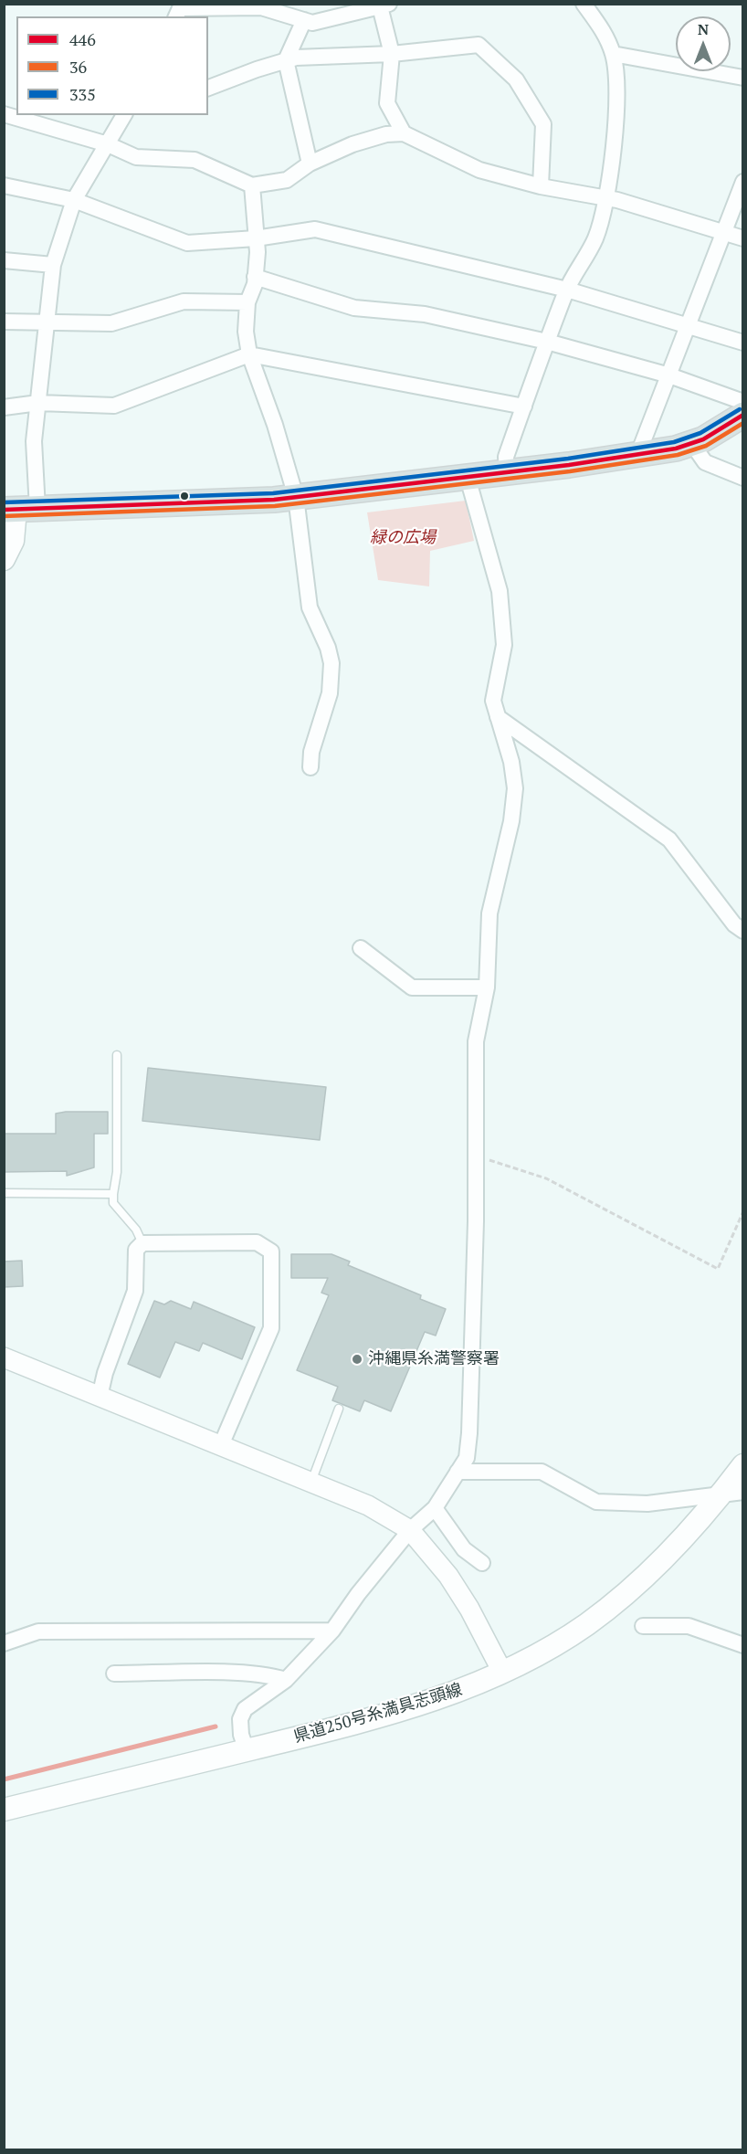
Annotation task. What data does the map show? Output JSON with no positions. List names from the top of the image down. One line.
{"streets":{"main road":["県道250号糸満具志頭線"]},"parks":["緑の広場"],"places":["沖縄県糸満警察署"],"lines":["transit line 335","transit line 446","transit line 36"],"legend":["446","36","335"],"north":"top"}
